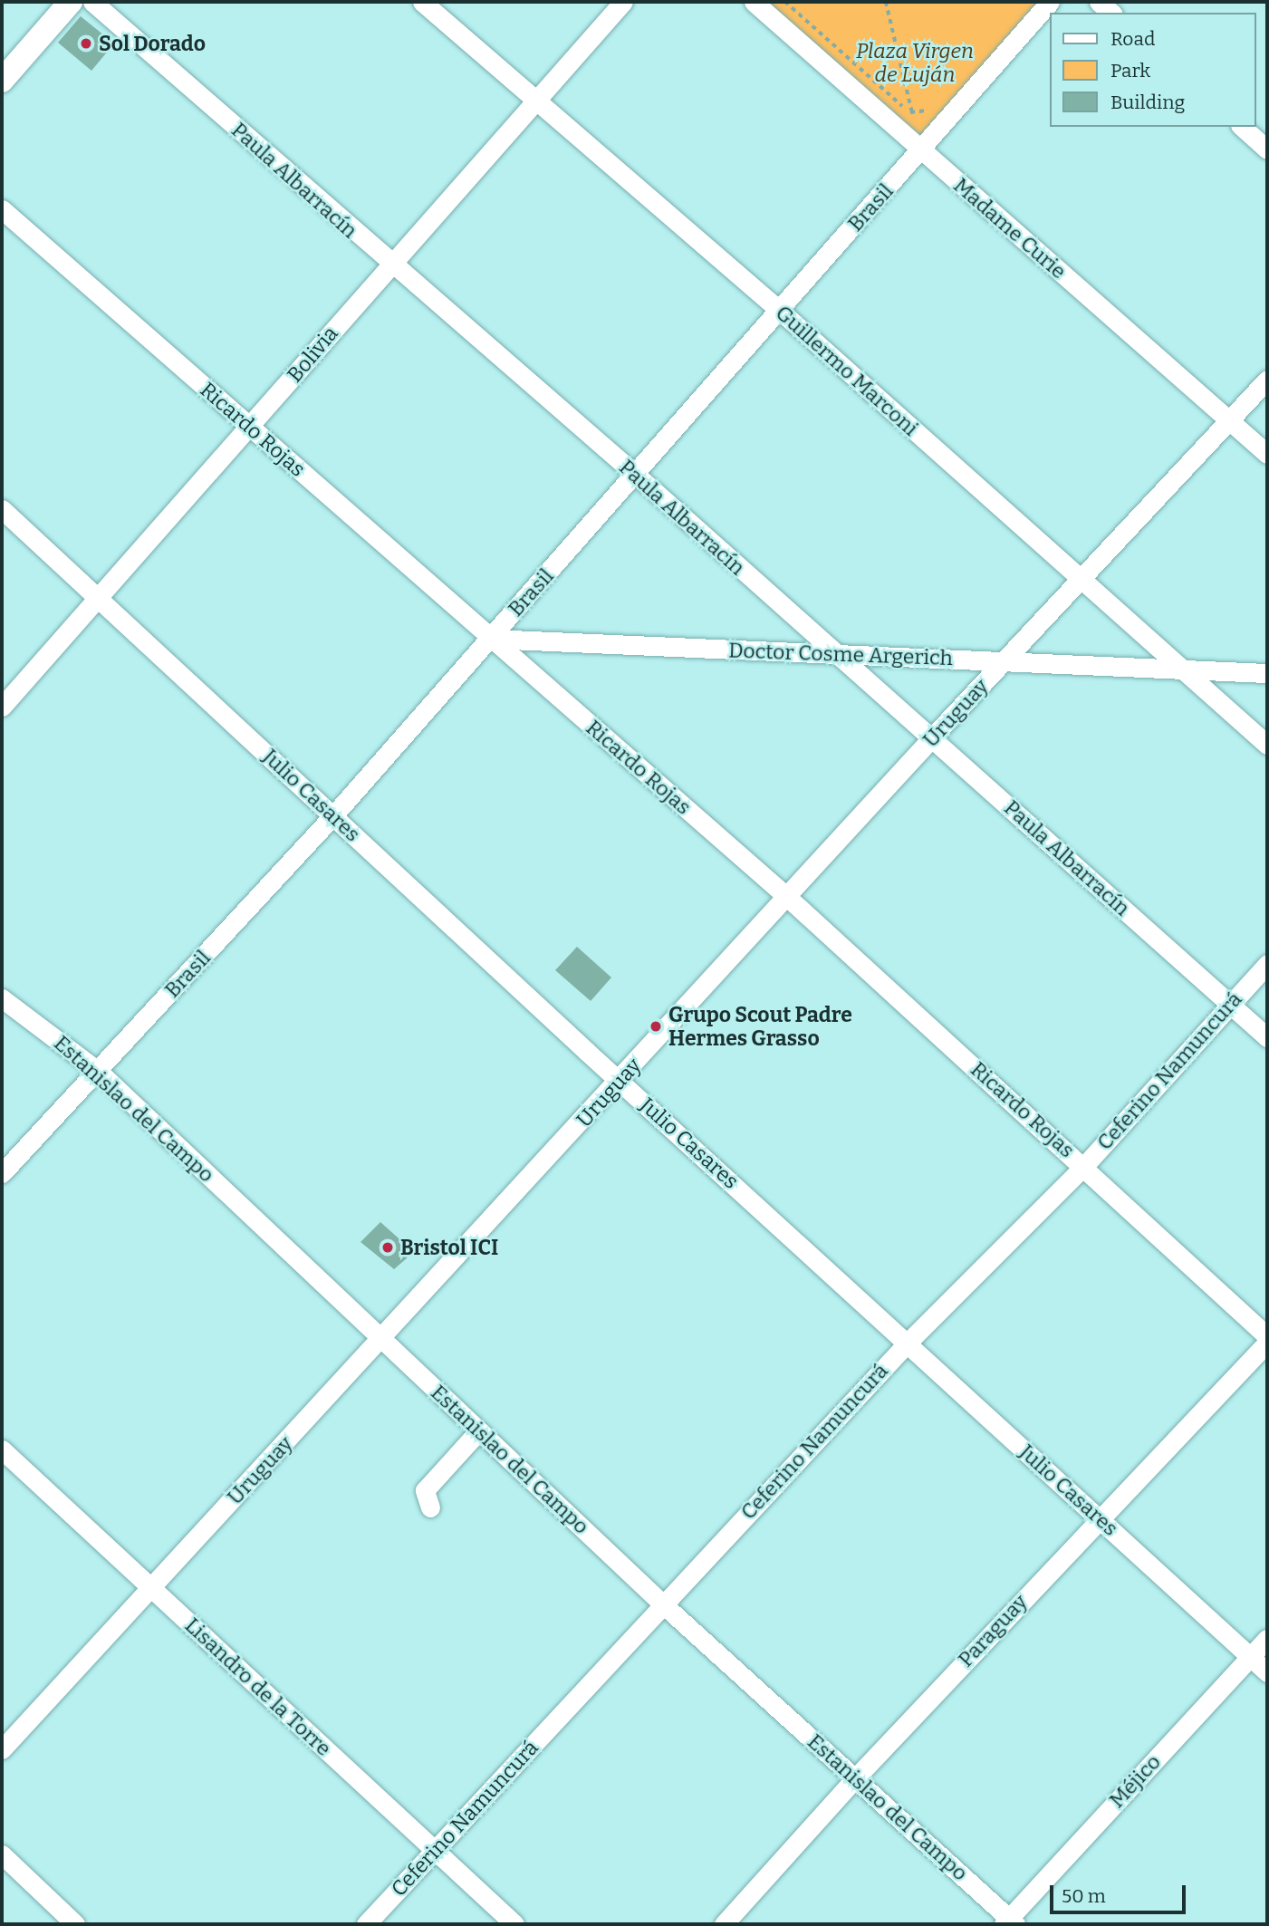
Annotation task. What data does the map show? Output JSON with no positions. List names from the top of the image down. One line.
{"streets":{"street":["Paula Albarracín","Brasil","Madame Curie","Bolivia","Guillermo Marconi","Ricardo Rojas","Doctor Cosme Argerich","Uruguay","Julio Casares","Ceferino Namuncurá","Estanislao del Campo","Paraguay","Lisandro de la Torre","Méjico"]},"crossings":[["Paula Albarracín","Brasil"],["Paula Albarracín","Bolivia"],["Paula Albarracín","Doctor Cosme Argerich"],["Paula Albarracín","Uruguay"],["Paula Albarracín","Ceferino Namuncurá"],["Brasil","Madame Curie"],["Brasil","Guillermo Marconi"],["Brasil","Ricardo Rojas"],["Brasil","Doctor Cosme Argerich"],["Brasil","Julio Casares"],["Brasil","Estanislao del Campo"],["Madame Curie","Uruguay"],["Bolivia","Guillermo Marconi"],["Bolivia","Ricardo Rojas"],["Bolivia","Julio Casares"],["Guillermo Marconi","Doctor Cosme Argerich"],["Guillermo Marconi","Uruguay"],["Ricardo Rojas","Doctor Cosme Argerich"],["Ricardo Rojas","Uruguay"],["Ricardo Rojas","Ceferino Namuncurá"],["Doctor Cosme Argerich","Uruguay"],["Uruguay","Julio Casares"],["Uruguay","Estanislao del Campo"],["Uruguay","Lisandro de la Torre"],["Julio Casares","Ceferino Namuncurá"],["Julio Casares","Paraguay"],["Julio Casares","Méjico"],["Ceferino Namuncurá","Estanislao del Campo"],["Ceferino Namuncurá","Lisandro de la Torre"],["Estanislao del Campo","Paraguay"],["Estanislao del Campo","Méjico"]],"parks":["Plaza Virgen de Luján"],"places":["Sol Dorado","Grupo Scout Padre Hermes Grasso","Bristol ICI"],"legend":["Road","Park","Building"],"scale_bar":"50 m"}
